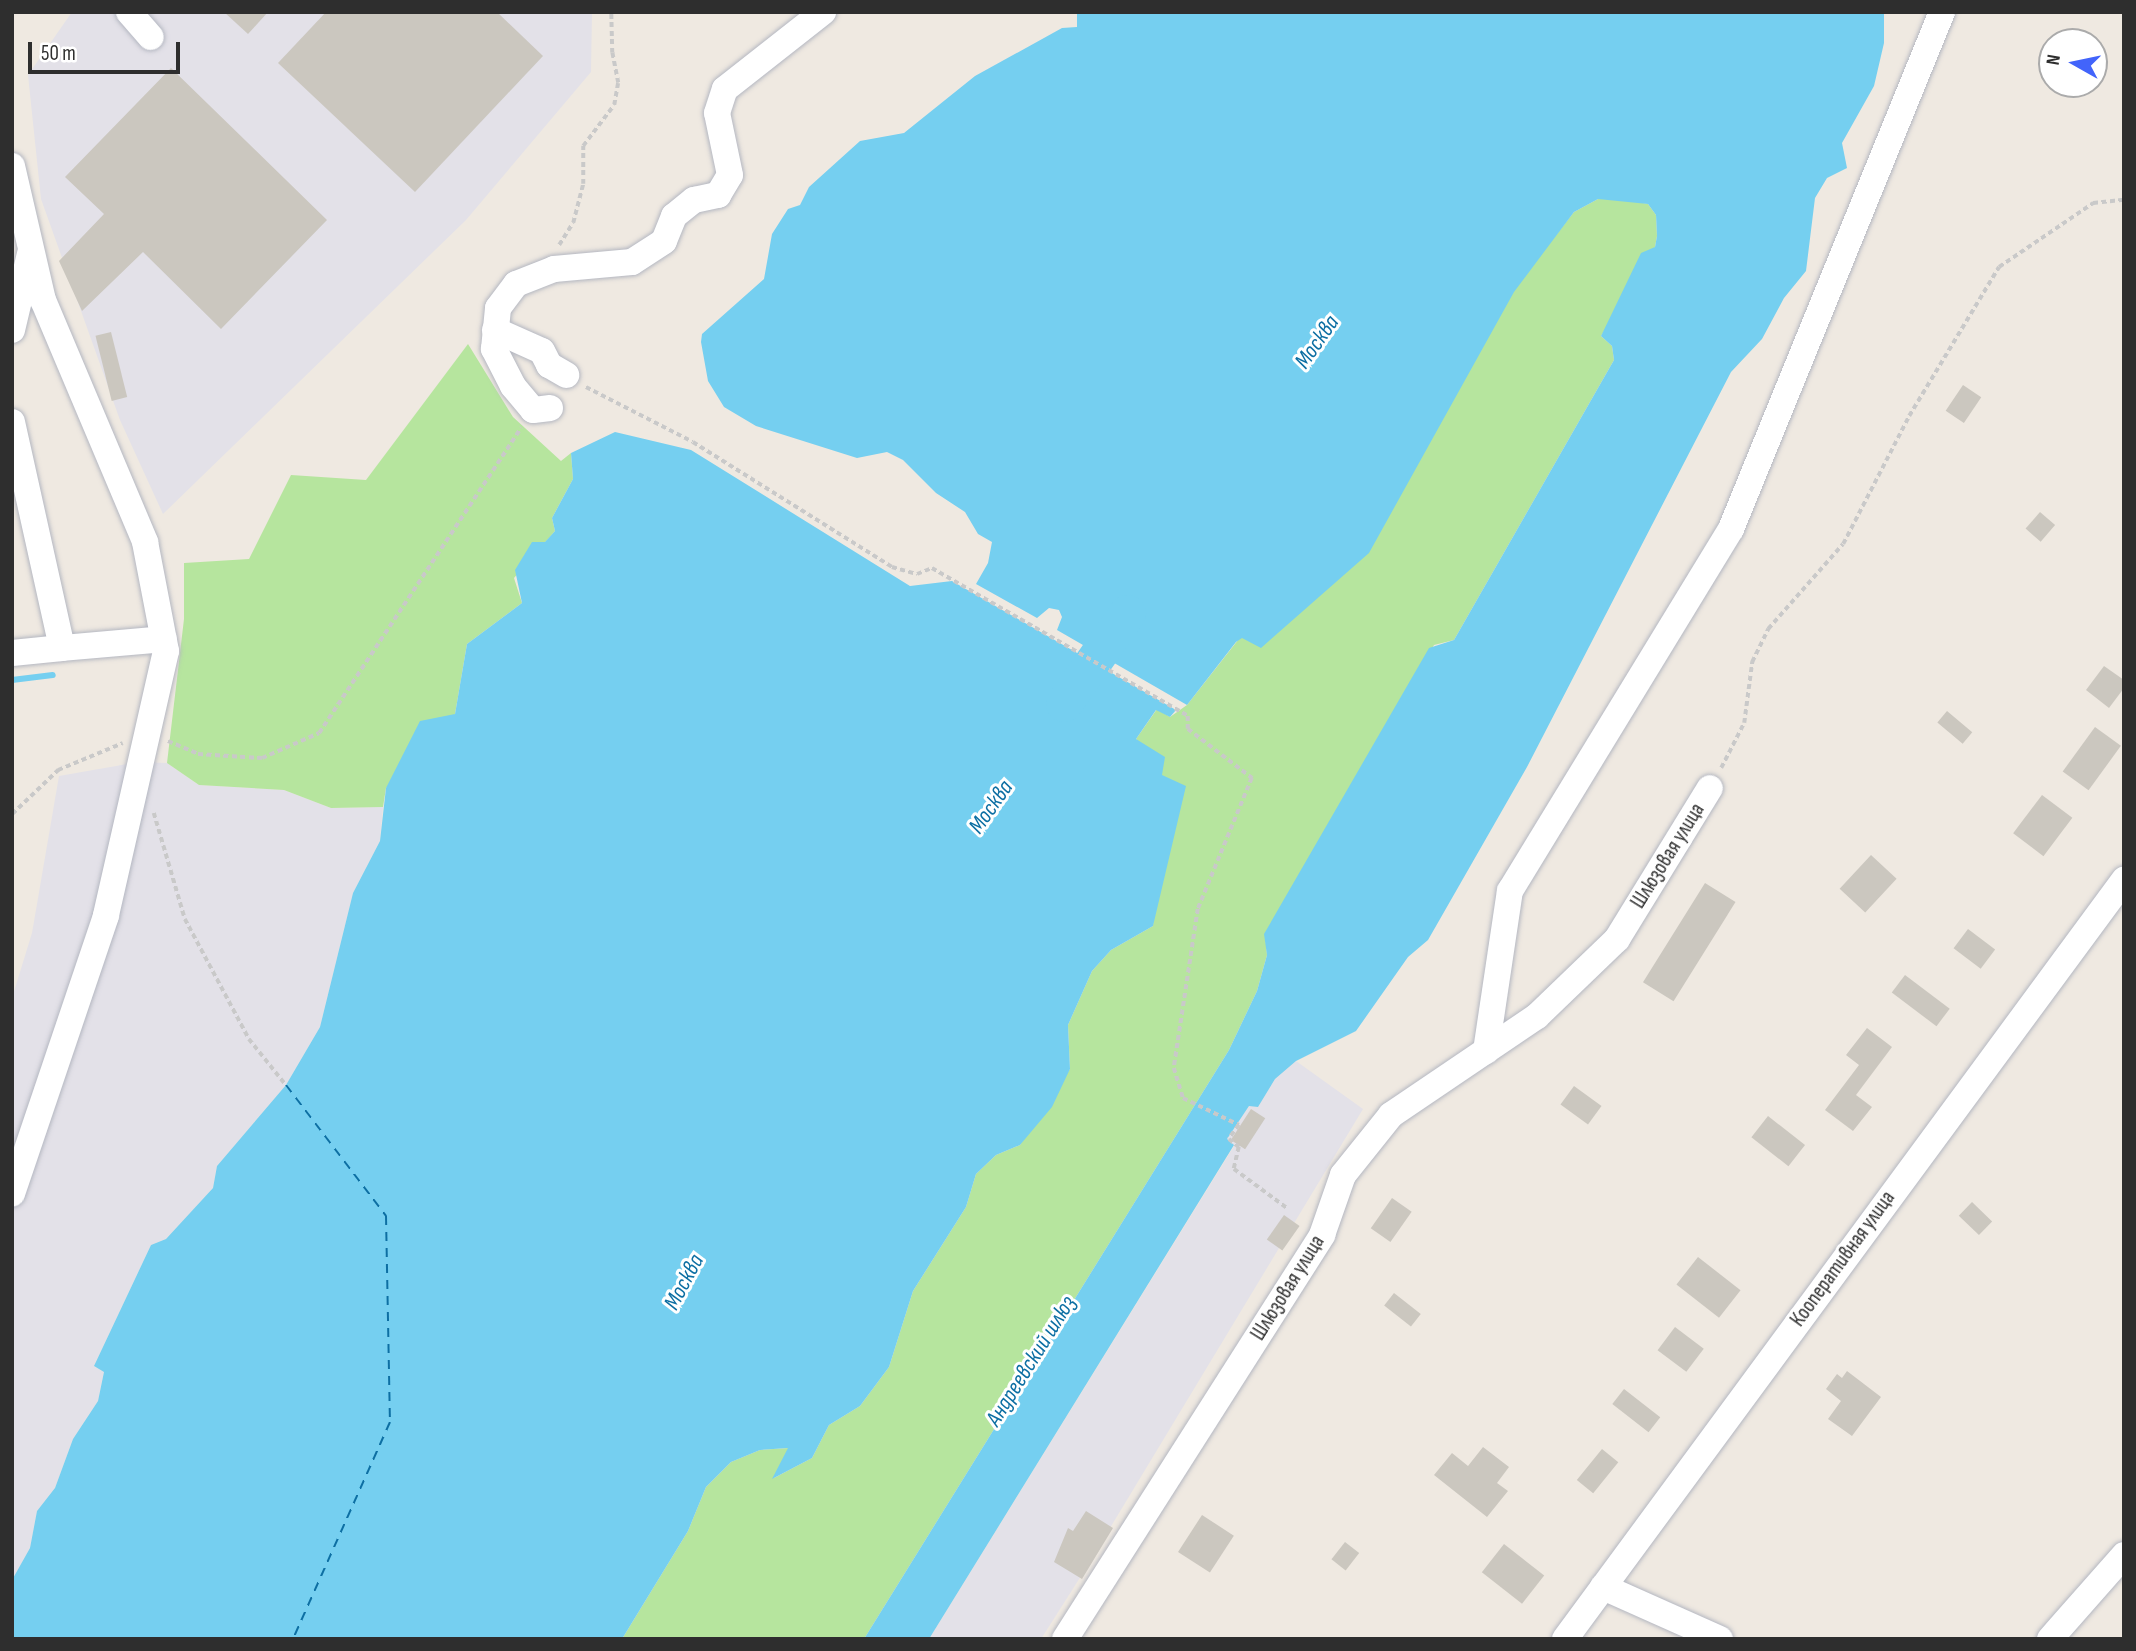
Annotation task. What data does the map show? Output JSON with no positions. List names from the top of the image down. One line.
{"streets":{"street":["Шлюзовая улица","Кооперативная улица"]},"water":["Москва","Андреевский шлюз"],"scale_bar":"50 m","north":"left"}
